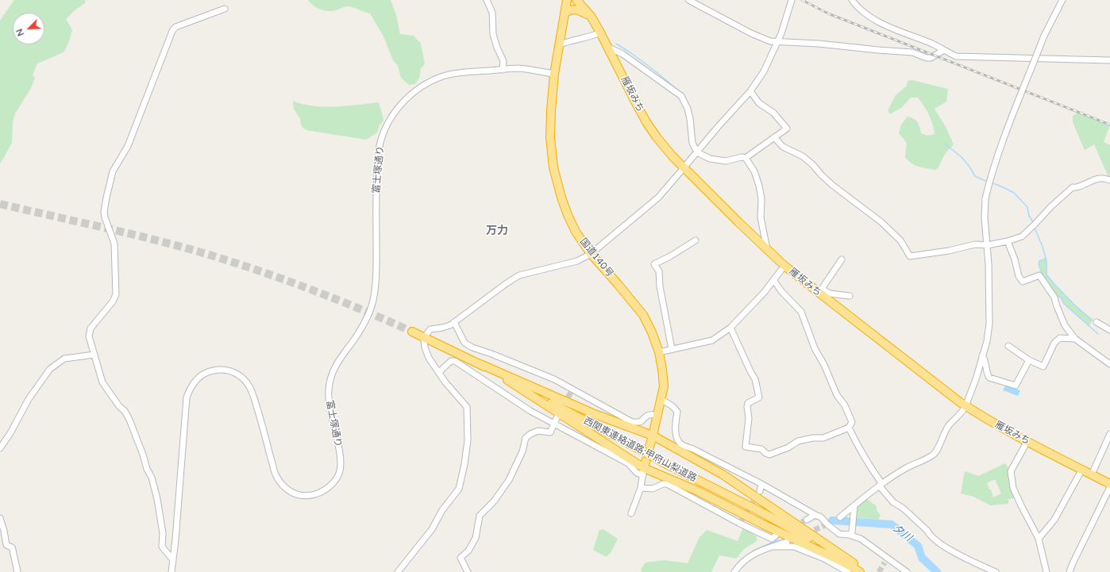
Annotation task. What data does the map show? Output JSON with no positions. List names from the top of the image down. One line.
{"streets":{"highway":["雁坂みち","国道140号","西関東連絡道路;甲府山梨道路"],"street":["富士塚通り"]},"crossings":[["富士塚通り","国道140号"]],"districts":["万力"],"water":["夕川"],"north":"bottom left"}
